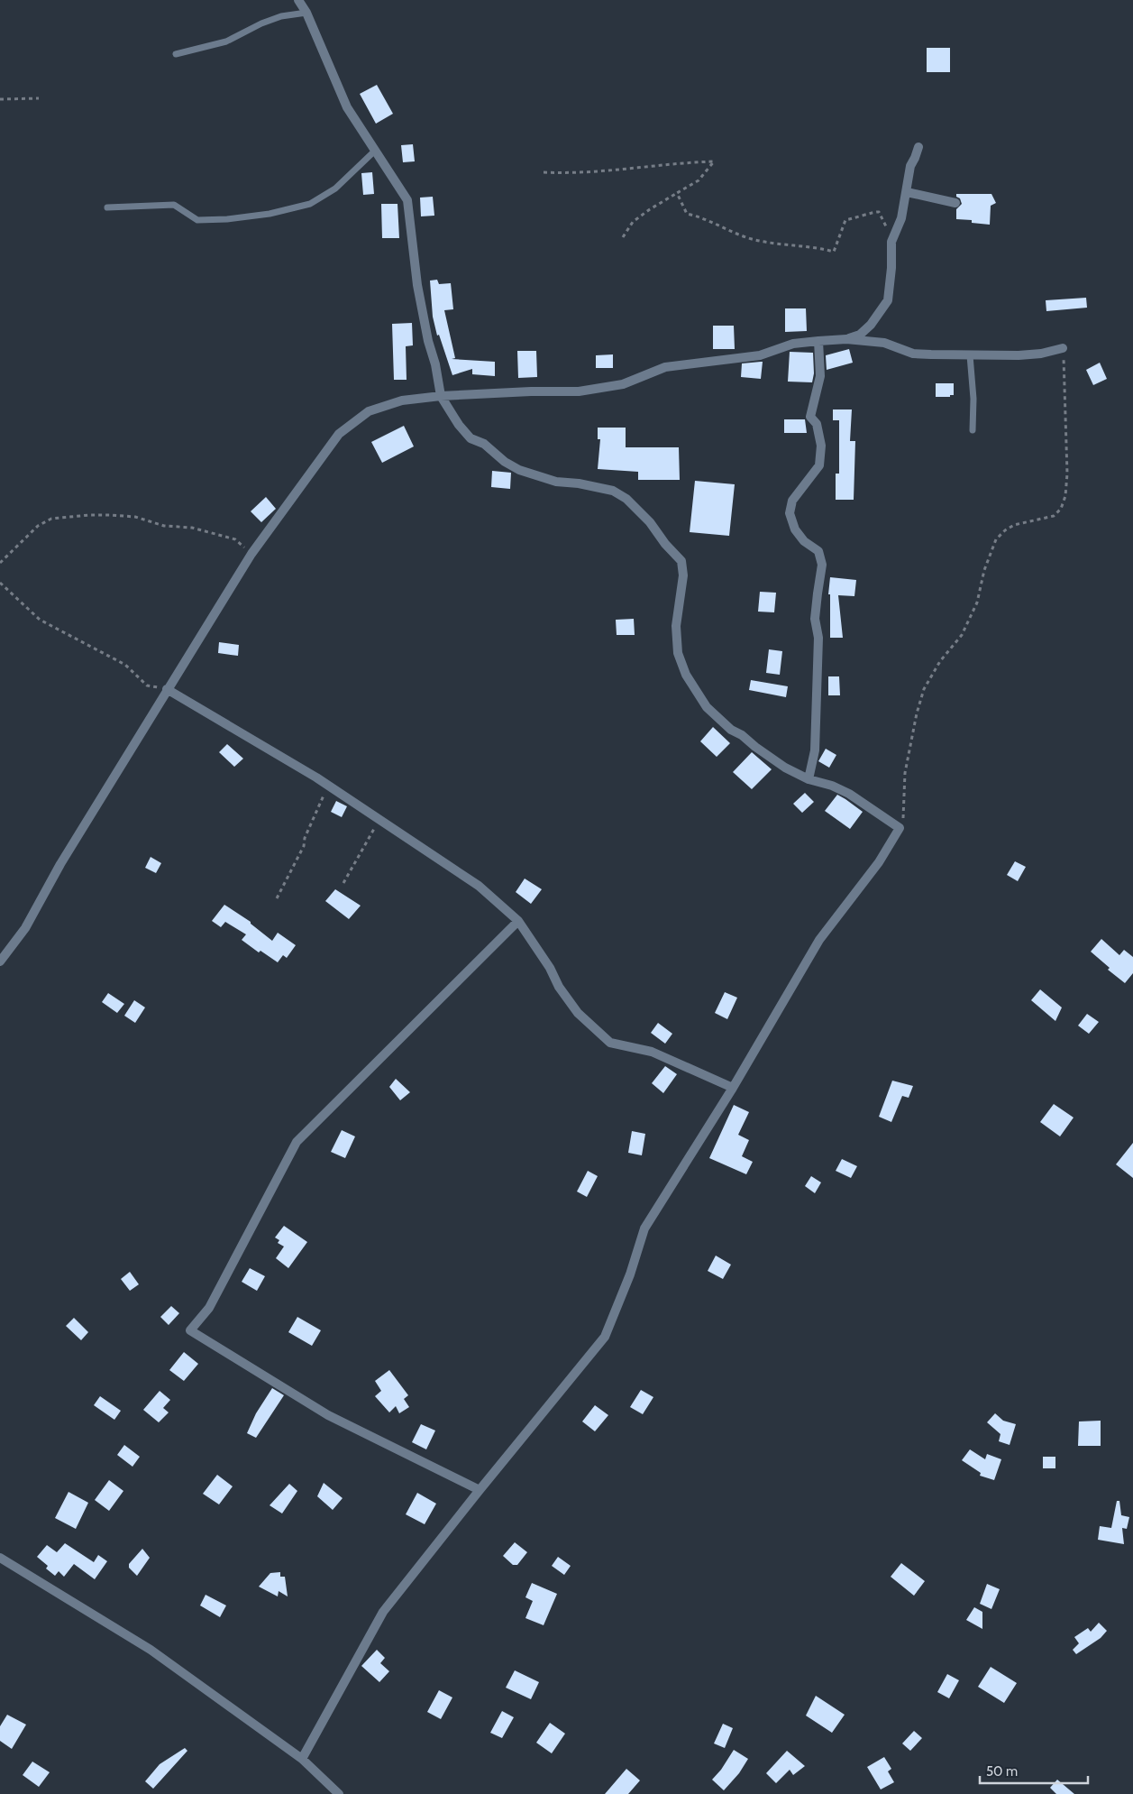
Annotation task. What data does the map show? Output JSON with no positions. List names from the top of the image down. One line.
{"scale_bar":"50 m"}
